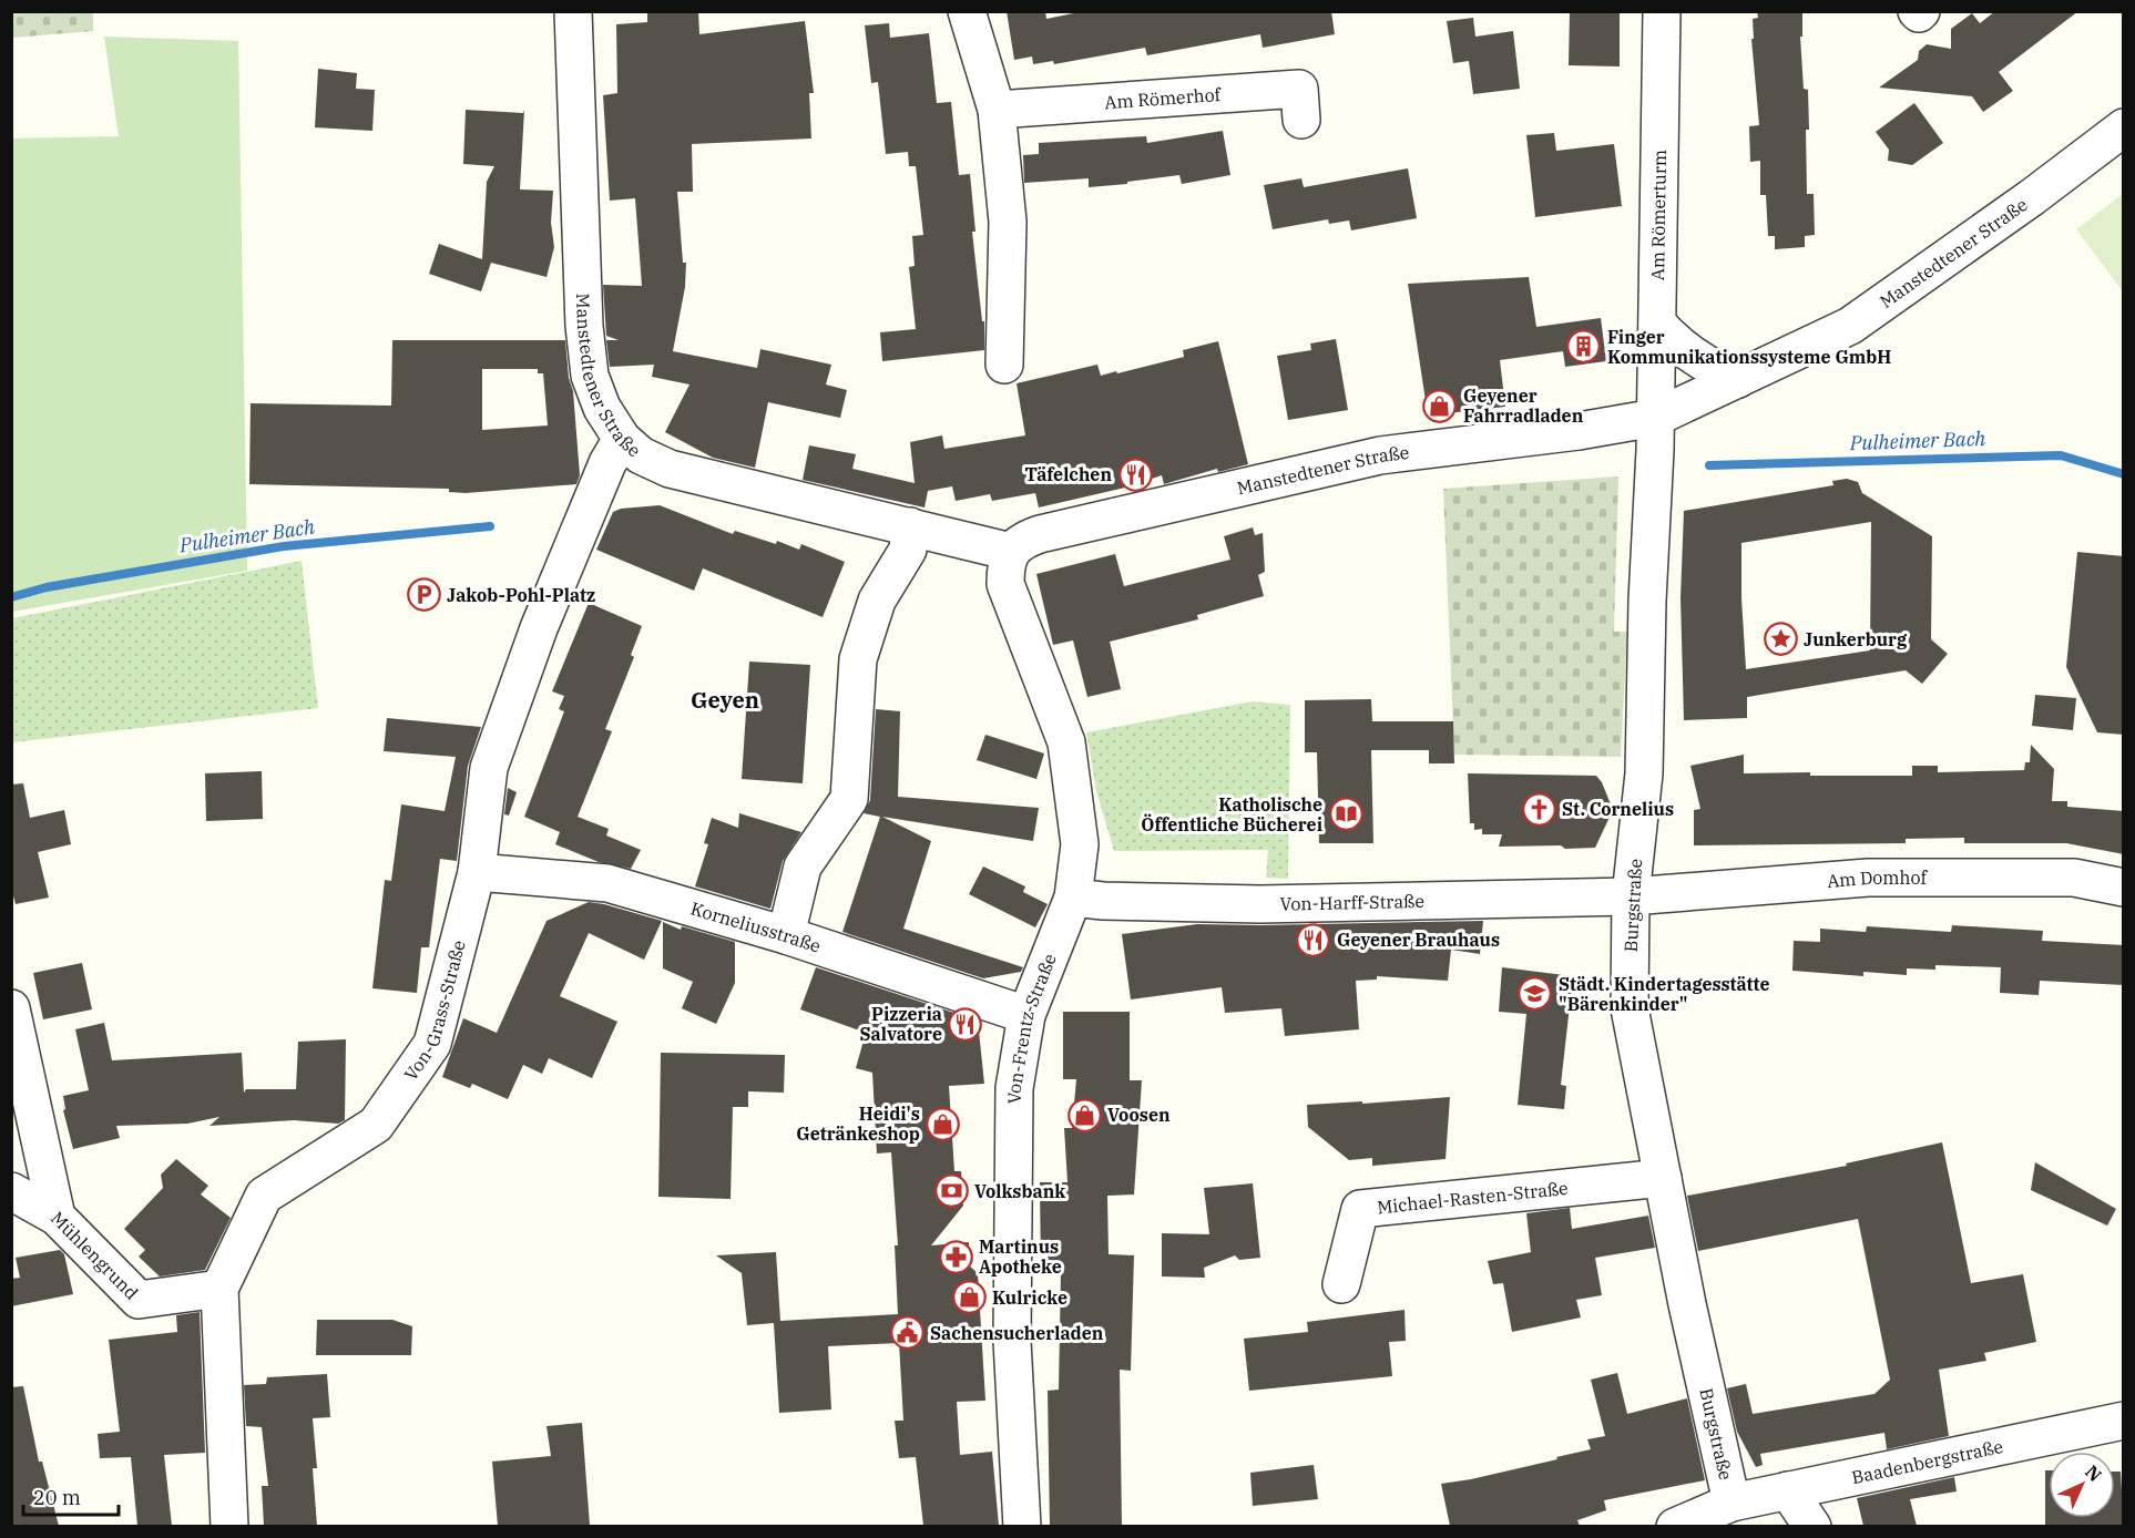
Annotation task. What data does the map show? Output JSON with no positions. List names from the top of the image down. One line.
{"streets":{"street":["Am Römerhof","Am Römerturm","Manstedtener Straße","Am Domhof","Von-Harff-Straße","Burgstraße","Korneliusstraße","Von-Grass-Straße","Von-Frentz-Straße","Michael-Rasten-Straße","Mühlengrund","Baadenbergstraße"]},"crossings":[["Am Römerturm","Manstedtener Straße"],["Am Römerturm","Burgstraße"],["Manstedtener Straße","Burgstraße"],["Manstedtener Straße","Von-Grass-Straße"],["Manstedtener Straße","Von-Frentz-Straße"],["Am Domhof","Von-Harff-Straße"],["Am Domhof","Burgstraße"],["Von-Harff-Straße","Burgstraße"],["Von-Harff-Straße","Von-Frentz-Straße"],["Burgstraße","Michael-Rasten-Straße"],["Burgstraße","Baadenbergstraße"],["Korneliusstraße","Von-Grass-Straße"],["Korneliusstraße","Von-Frentz-Straße"],["Von-Grass-Straße","Mühlengrund"]],"districts":["Geyen"],"water":["Pulheimer Bach"],"places":{"building":["Finger Kommunikationssysteme GmbH"],"shop":["Geyener Fahrradladen","Voosen","Heidi's Getränkeshop","Kulricke"],"restaurant":["Täfelchen","Geyener Brauhaus","Pizzeria Salvatore"],"parking":["Jakob-Pohl-Platz"],"place":["Junkerburg"],"church":["St. Cornelius"],"library":["Katholische Öffentliche Bücherei"],"school or university":["Städt. Kindertagesstätte \"Bärenkinder\""],"bank":["Volksbank"],"pharmacy":["Martinus Apotheke"],"public building":["Sachensucherladen"]},"scale_bar":"20 m","north":"top right"}
